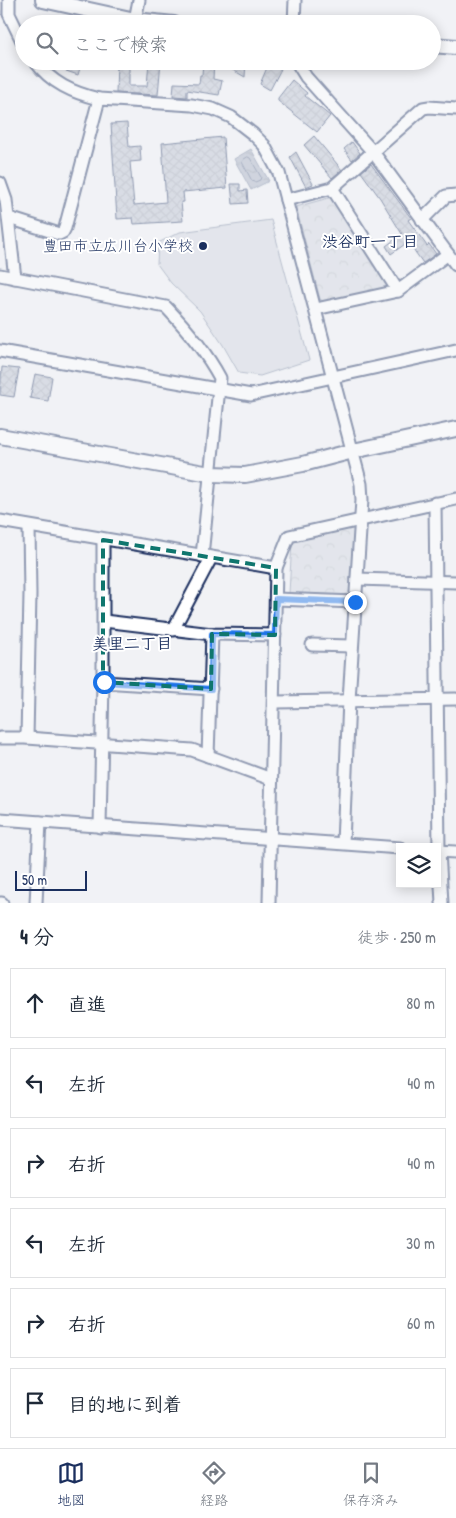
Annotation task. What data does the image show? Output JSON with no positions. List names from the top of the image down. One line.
{"districts":["渋谷町一丁目","美里二丁目"],"places":["豊田市立広川台小学校"],"scale_bar":"50 m","page":{"search":"ここで検索","scale":"50 m","heading":["4 分","徒歩 · 250 m"],"list":[["直進","80 m"],["左折","40 m"],["右折","40 m"],["左折","30 m"],["右折","60 m"],"目的地に到着"],"nav":["地図","経路","保存済み"]}}
